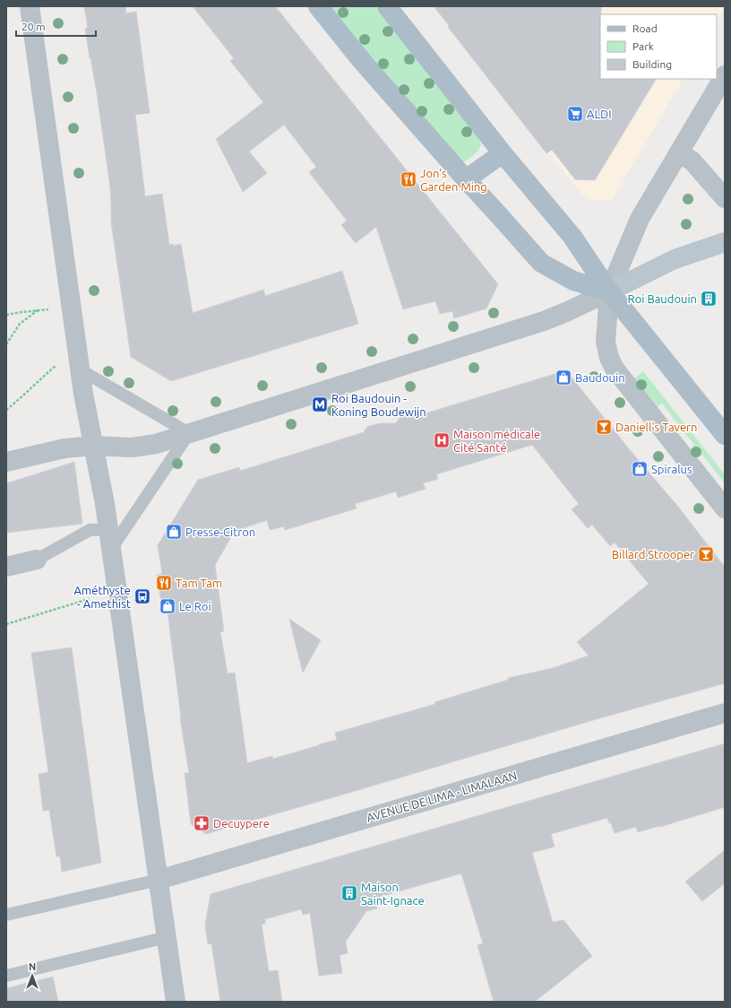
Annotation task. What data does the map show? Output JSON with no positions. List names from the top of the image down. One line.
{"streets":{"street":["AVENUE DE LIMA - LIMALAAN"]},"places":{"supermarket":["ALDI"],"restaurant":["Jon’s Garden Ming","Tam Tam"],"building":["Roi Baudouin","Maison Saint-Ignace"],"shop":["Baudouin","Spiralus","Presse-Citron","Le Roi"],"metro station":["Roi Baudouin - Koning Boudewijn"],"bar":["Daniell's Tavern","Billard Strooper"],"hospital":["Maison médicale Cité Santé"],"bus stop":["Améthyste - Amethist"],"pharmacy":["Decuypere"]},"legend":["Road","Park","Building"],"scale_bar":"20 m","north":"top"}
